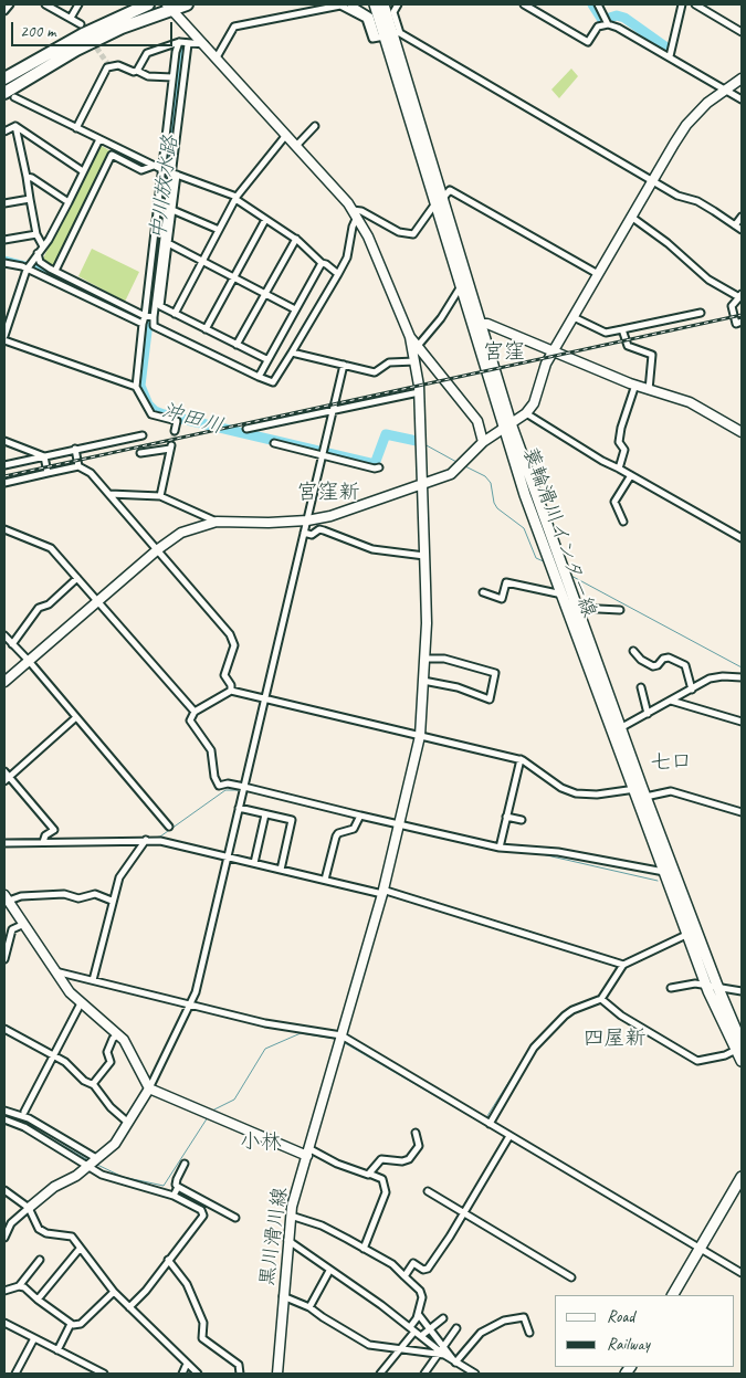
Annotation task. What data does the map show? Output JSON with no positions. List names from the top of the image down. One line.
{"streets":{"main road":["蓑輪滑川インター線"],"street":["黒川滑川線"]},"districts":["宮窪","宮窪新","七口","四屋新","小林"],"water":["中川放水路","沖田川"],"legend":["Road","Railway"],"scale_bar":"200 m"}
